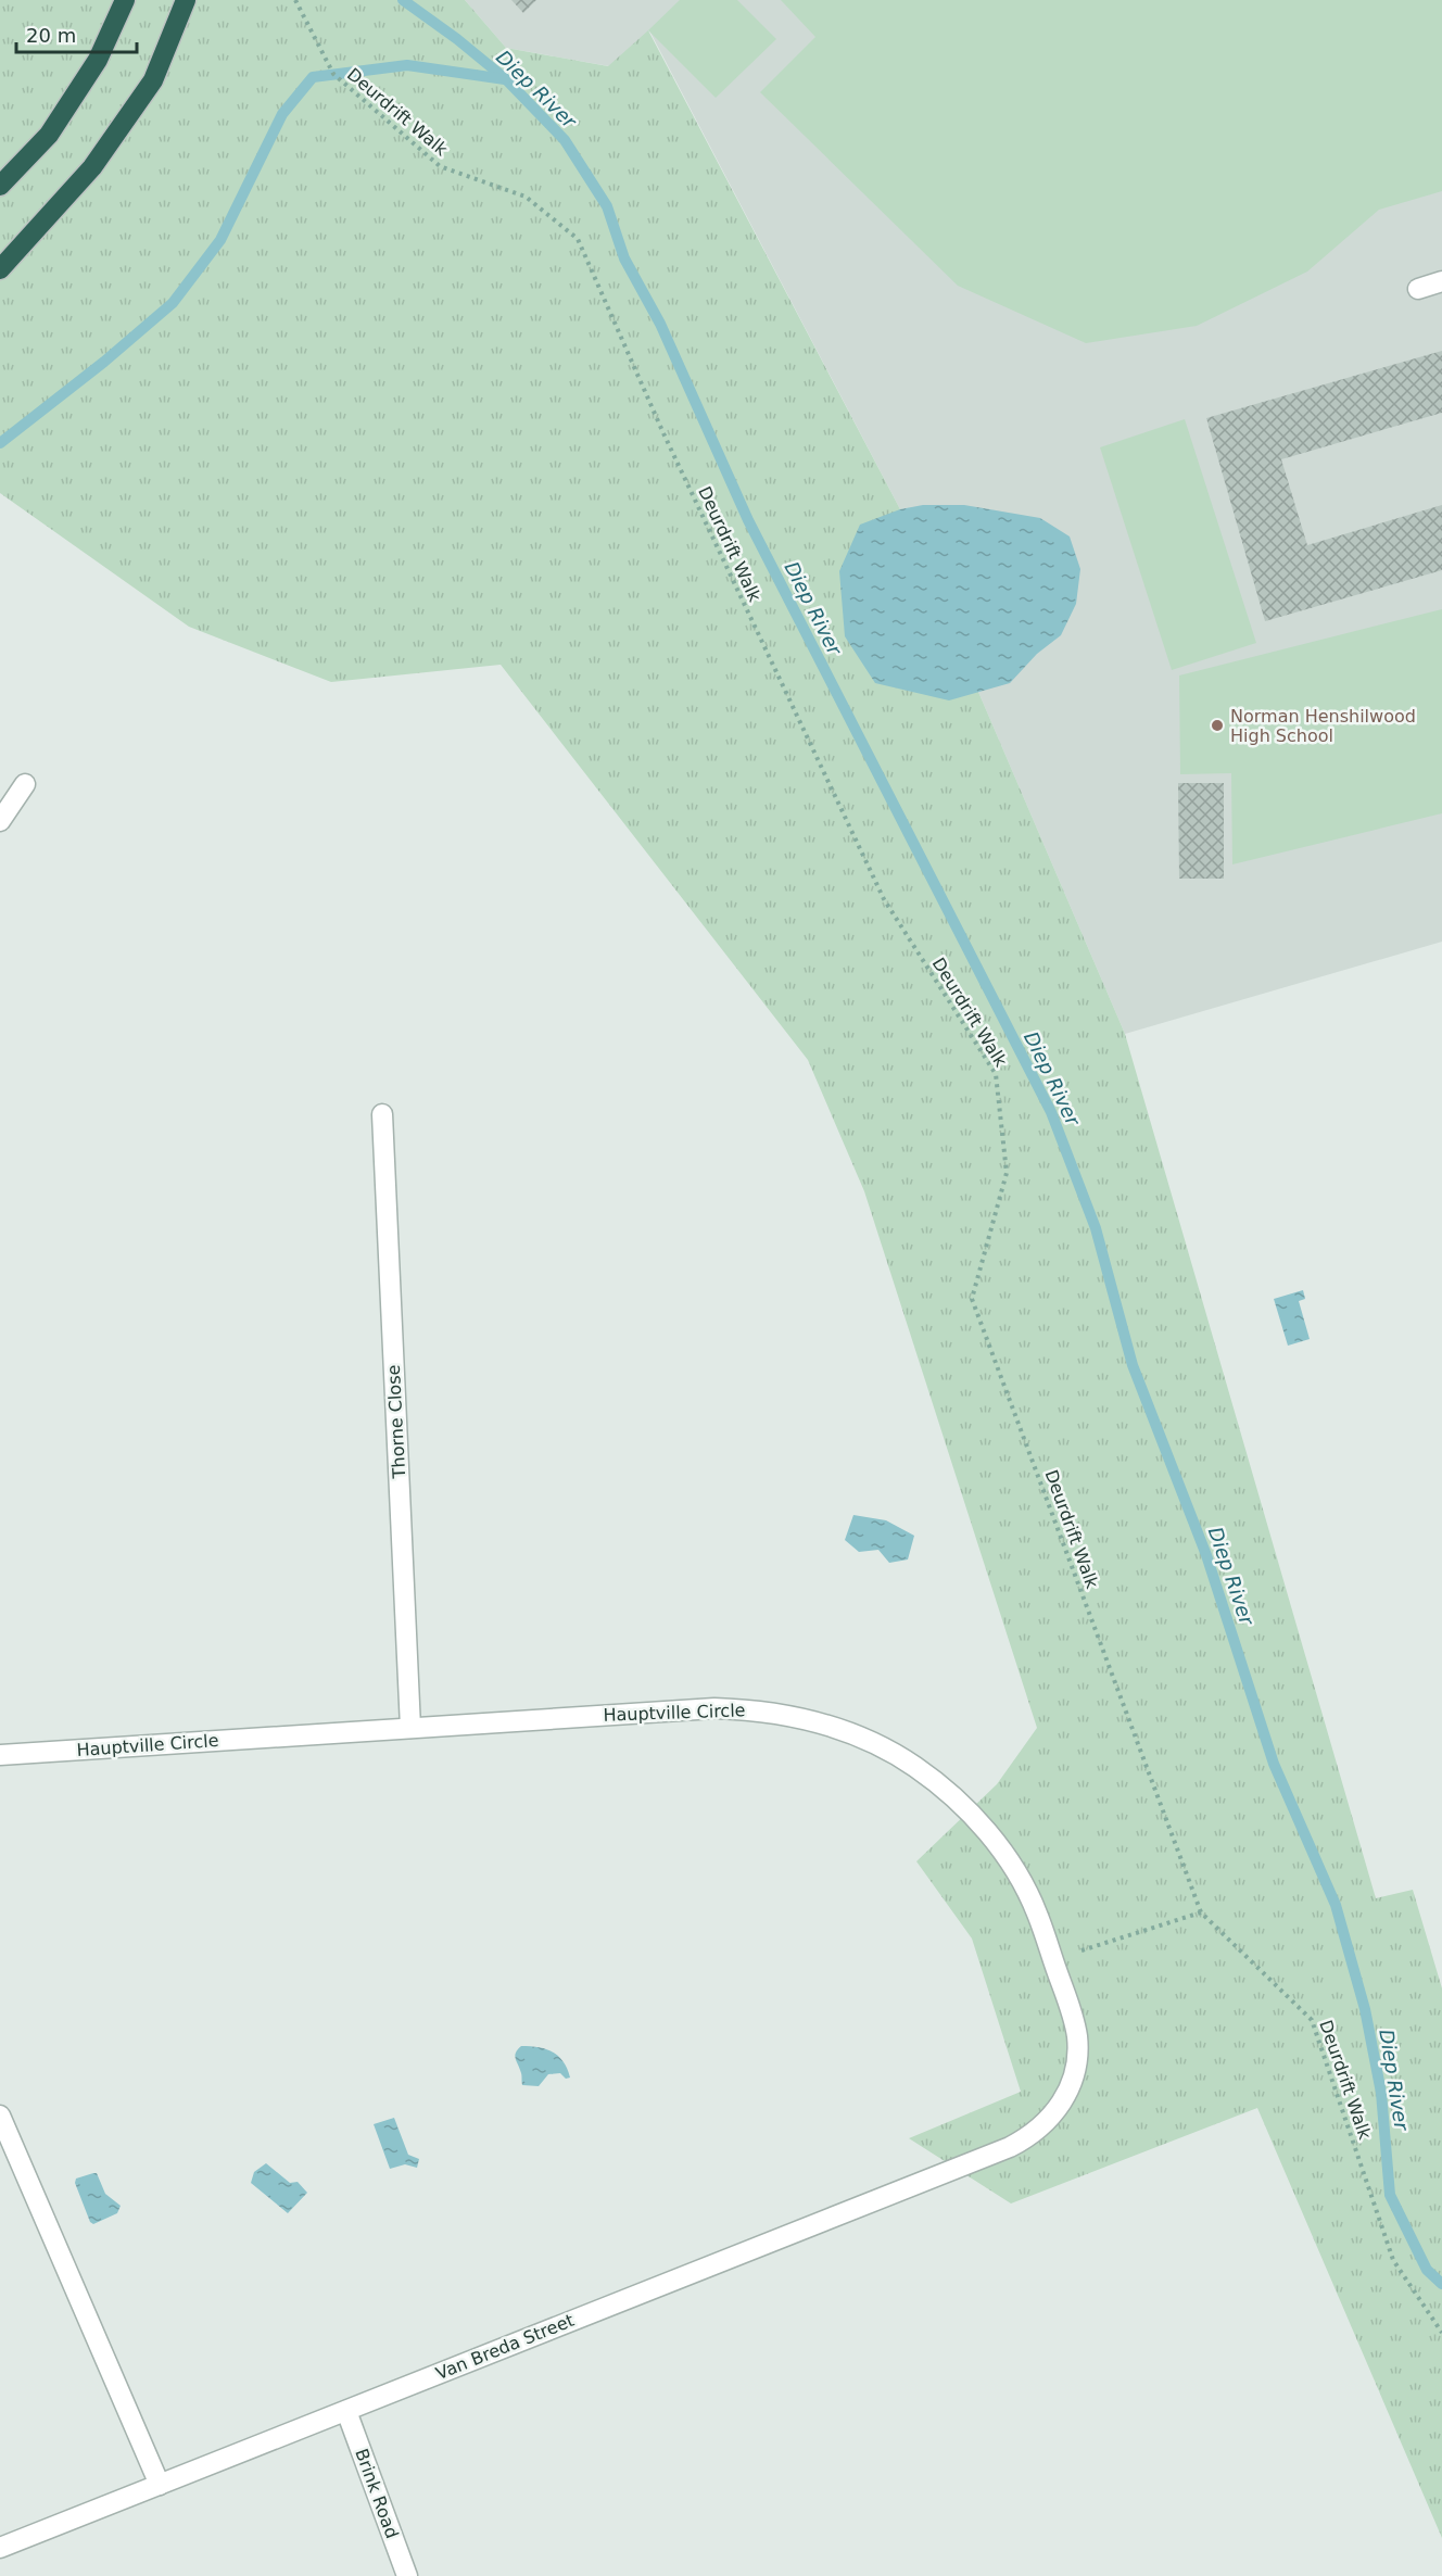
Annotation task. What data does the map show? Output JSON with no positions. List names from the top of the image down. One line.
{"streets":{"street":["Thorne Close","Hauptville Circle","Van Breda Street","Brink Road"],"path":["Deurdrift Walk"]},"crossings":[["Thorne Close","Hauptville Circle"],["Hauptville Circle","Van Breda Street"],["Van Breda Street","Brink Road"]],"water":["Diep River"],"places":["Norman Henshilwood High School"],"scale_bar":"20 m"}
